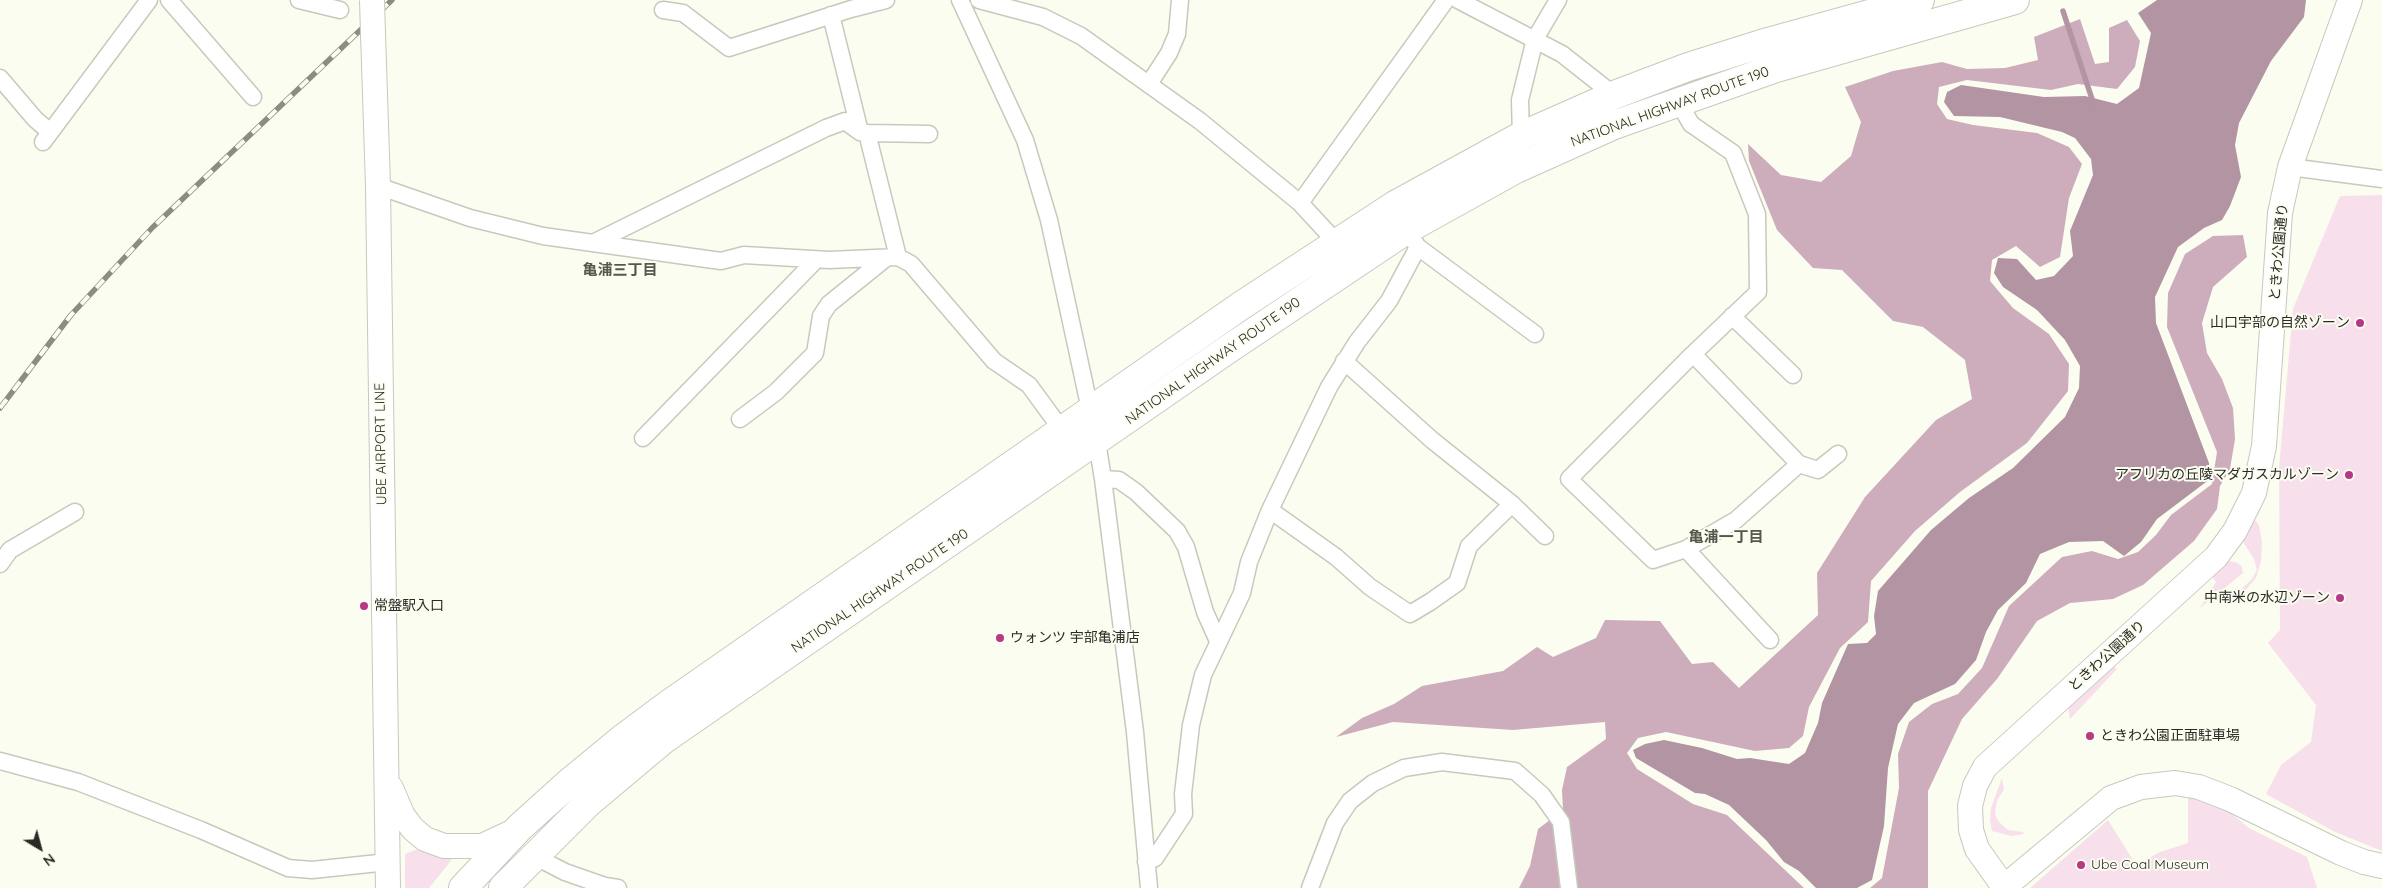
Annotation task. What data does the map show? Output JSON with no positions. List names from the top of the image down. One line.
{"streets":{"highway":["NATIONAL HIGHWAY ROUTE 190"],"street":["ときわ公園通り","UBE AIRPORT LINE"]},"districts":["亀浦三丁目","亀浦一丁目"],"places":["山口宇部の自然ゾーン","アフリカの丘陵マダガスカルゾーン","中南米の水辺ゾーン","常盤駅入口","ウォンツ 宇部亀浦店","ときわ公園正面駐車場","Ube Coal Museum"],"north":"bottom right"}
